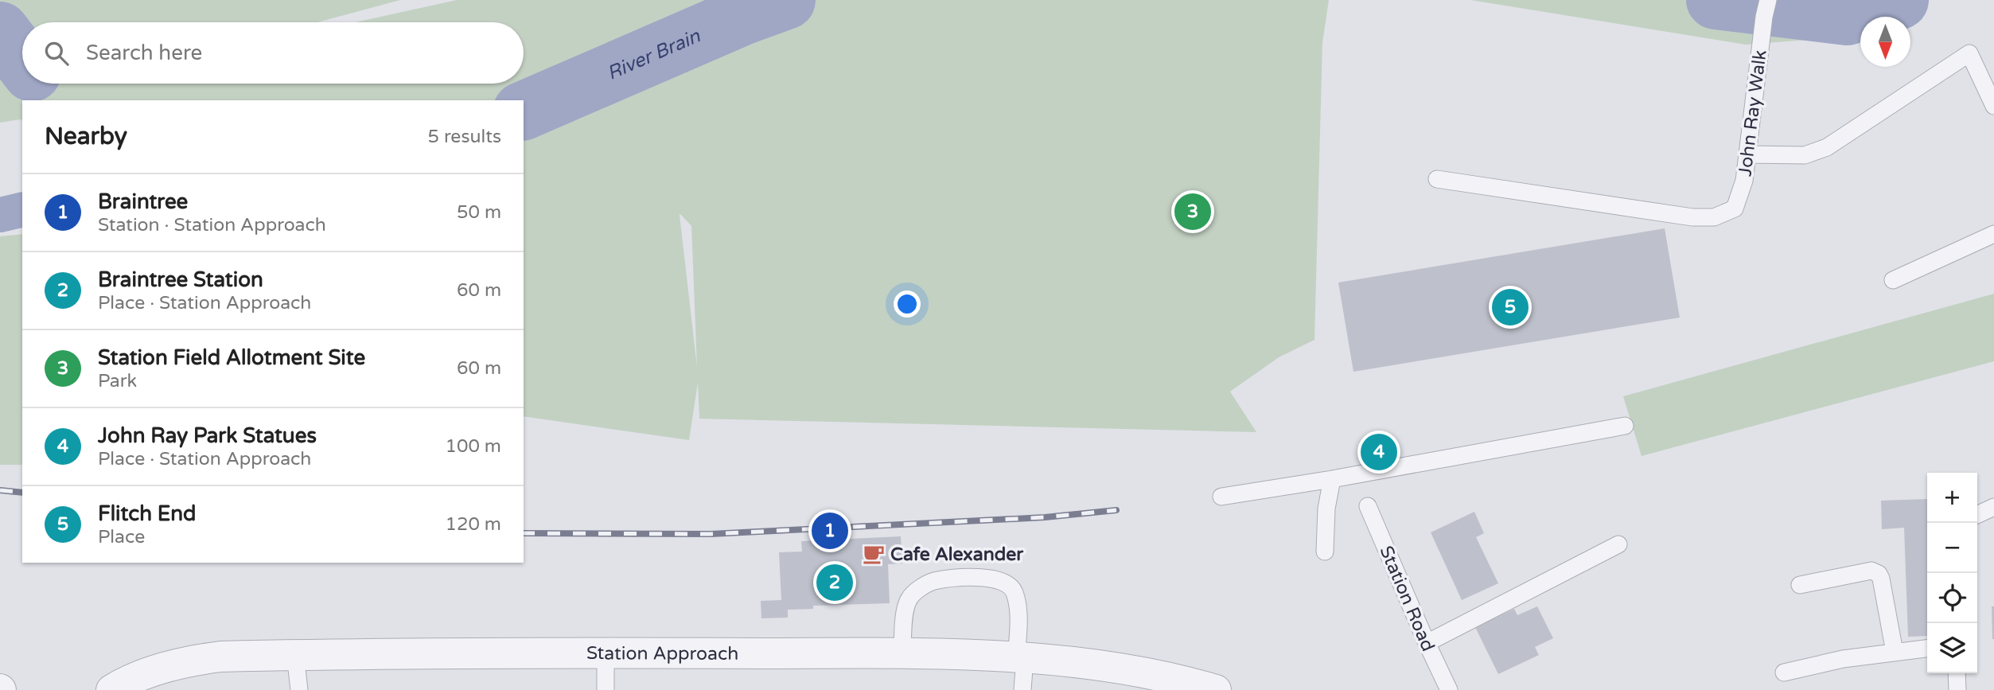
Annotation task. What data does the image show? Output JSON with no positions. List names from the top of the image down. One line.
{"streets":{"street":["Station Approach"],"lane":["John Ray Walk","Station Road"]},"water":["River Brain"],"places":{"cafe":["Cafe Alexander"]},"north":"bottom","page":{"search":"Search here","heading":["Nearby","5 results"],"list":[{"mark":"1","name":"Braintree","note":"Station · Station Approach","value":"50 m"},{"mark":"2","name":"Braintree Station","note":"Place · Station Approach","value":"60 m"},{"mark":"3","name":"Station Field Allotment Site","note":"Park","value":"60 m"},{"mark":"4","name":"John Ray Park Statues","note":"Place · Station Approach","value":"100 m"},{"mark":"5","name":"Flitch End","note":"Place","value":"120 m"}],"pins":["3","5","4","1","2"],"map_buttons":["+","−"]}}
